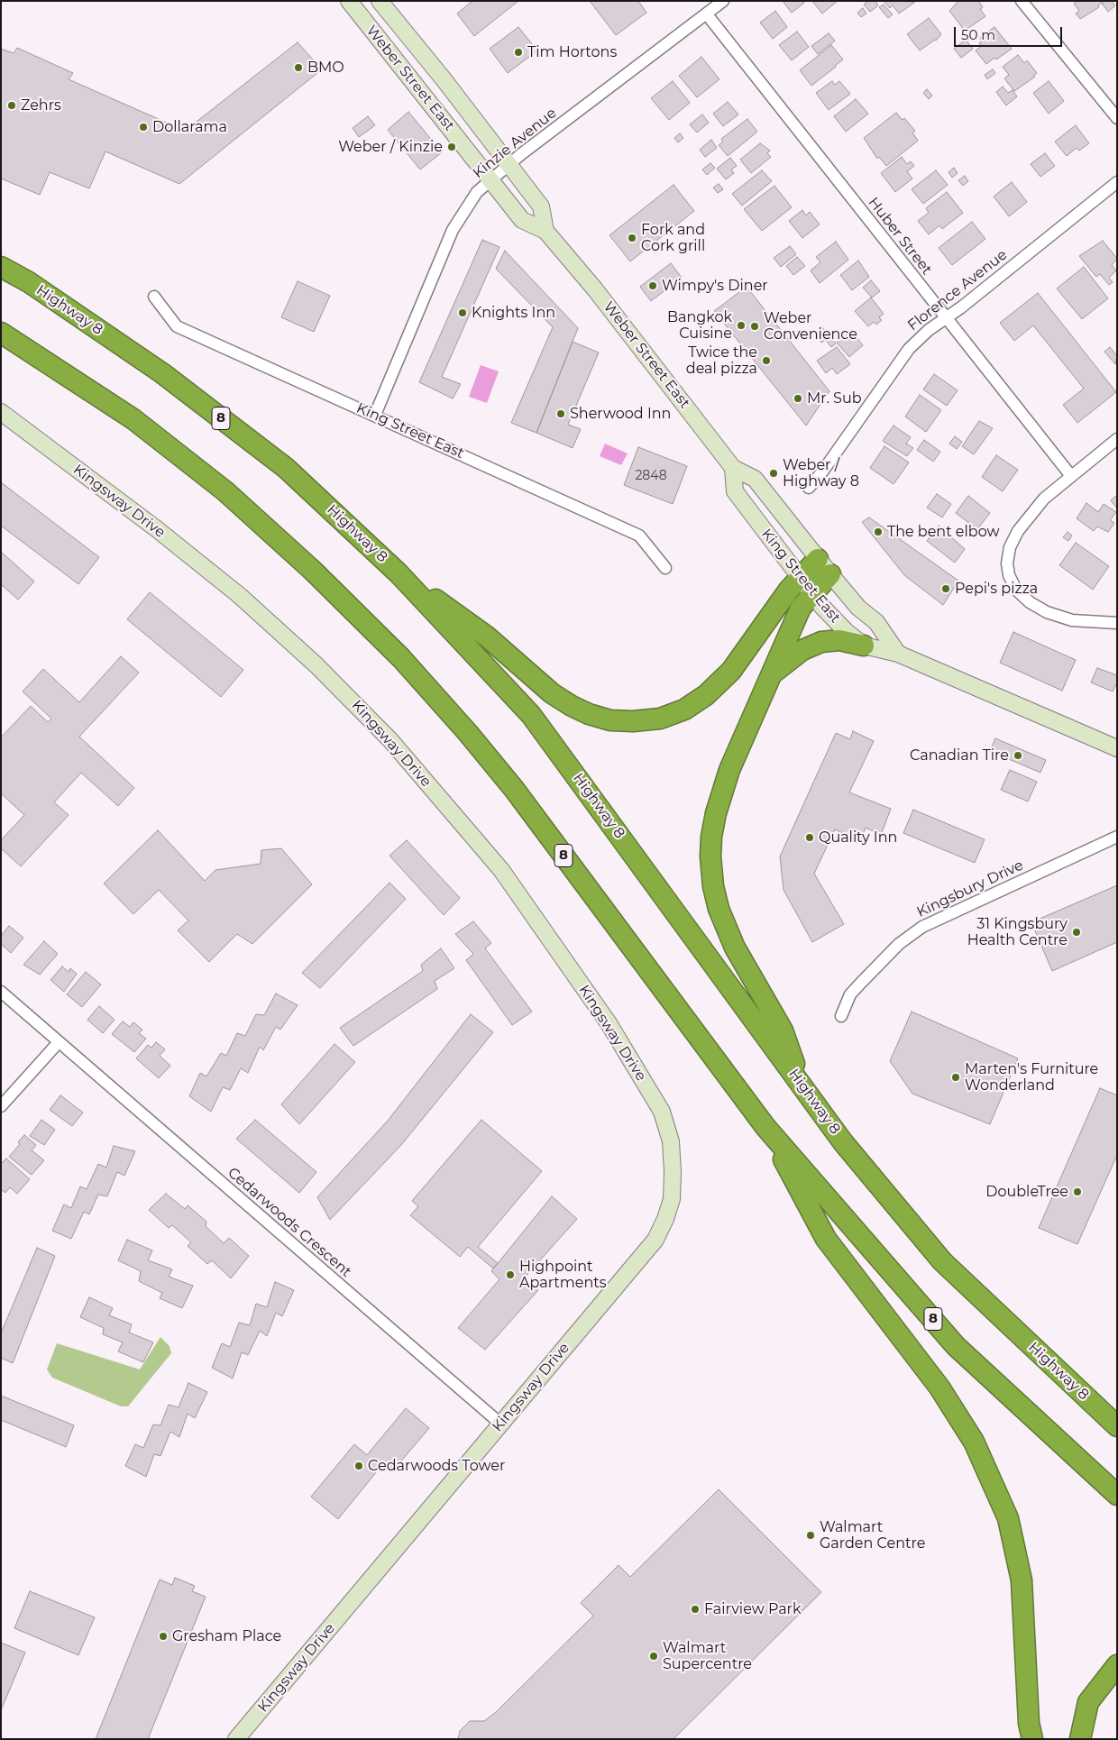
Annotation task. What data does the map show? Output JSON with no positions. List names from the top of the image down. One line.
{"streets":{"highway":["Highway 8","8"],"street":["Weber Street East","Kinzie Avenue","Huber Street","Florence Avenue","King Street East","Kingsway Drive","Kingsbury Drive","Cedarwoods Crescent"]},"crossings":[["Weber Street East","Kinzie Avenue"],["Weber Street East","King Street East"],["Kinzie Avenue","Huber Street"],["Kinzie Avenue","King Street East"],["Huber Street","Florence Avenue"],["Kingsway Drive","Cedarwoods Crescent"]],"places":["Tim Hortons","BMO","Zehrs","Dollarama","Weber / Kinzie","Fork and Cork grill","Wimpy's Diner","Knights Inn","Bangkok Cuisine","Weber Convenience","Twice the deal pizza","Mr. Sub","Sherwood Inn","Weber / Highway 8","The bent elbow","Pepi's pizza","Canadian Tire","Quality Inn","31 Kingsbury Health Centre","Marten's Furniture Wonderland","DoubleTree","Highpoint Apartments","Cedarwoods Tower","Walmart Garden Centre","Fairview Park","Gresham Place","Walmart Supercentre"],"house_numbers":["2848"],"scale_bar":"50 m"}
